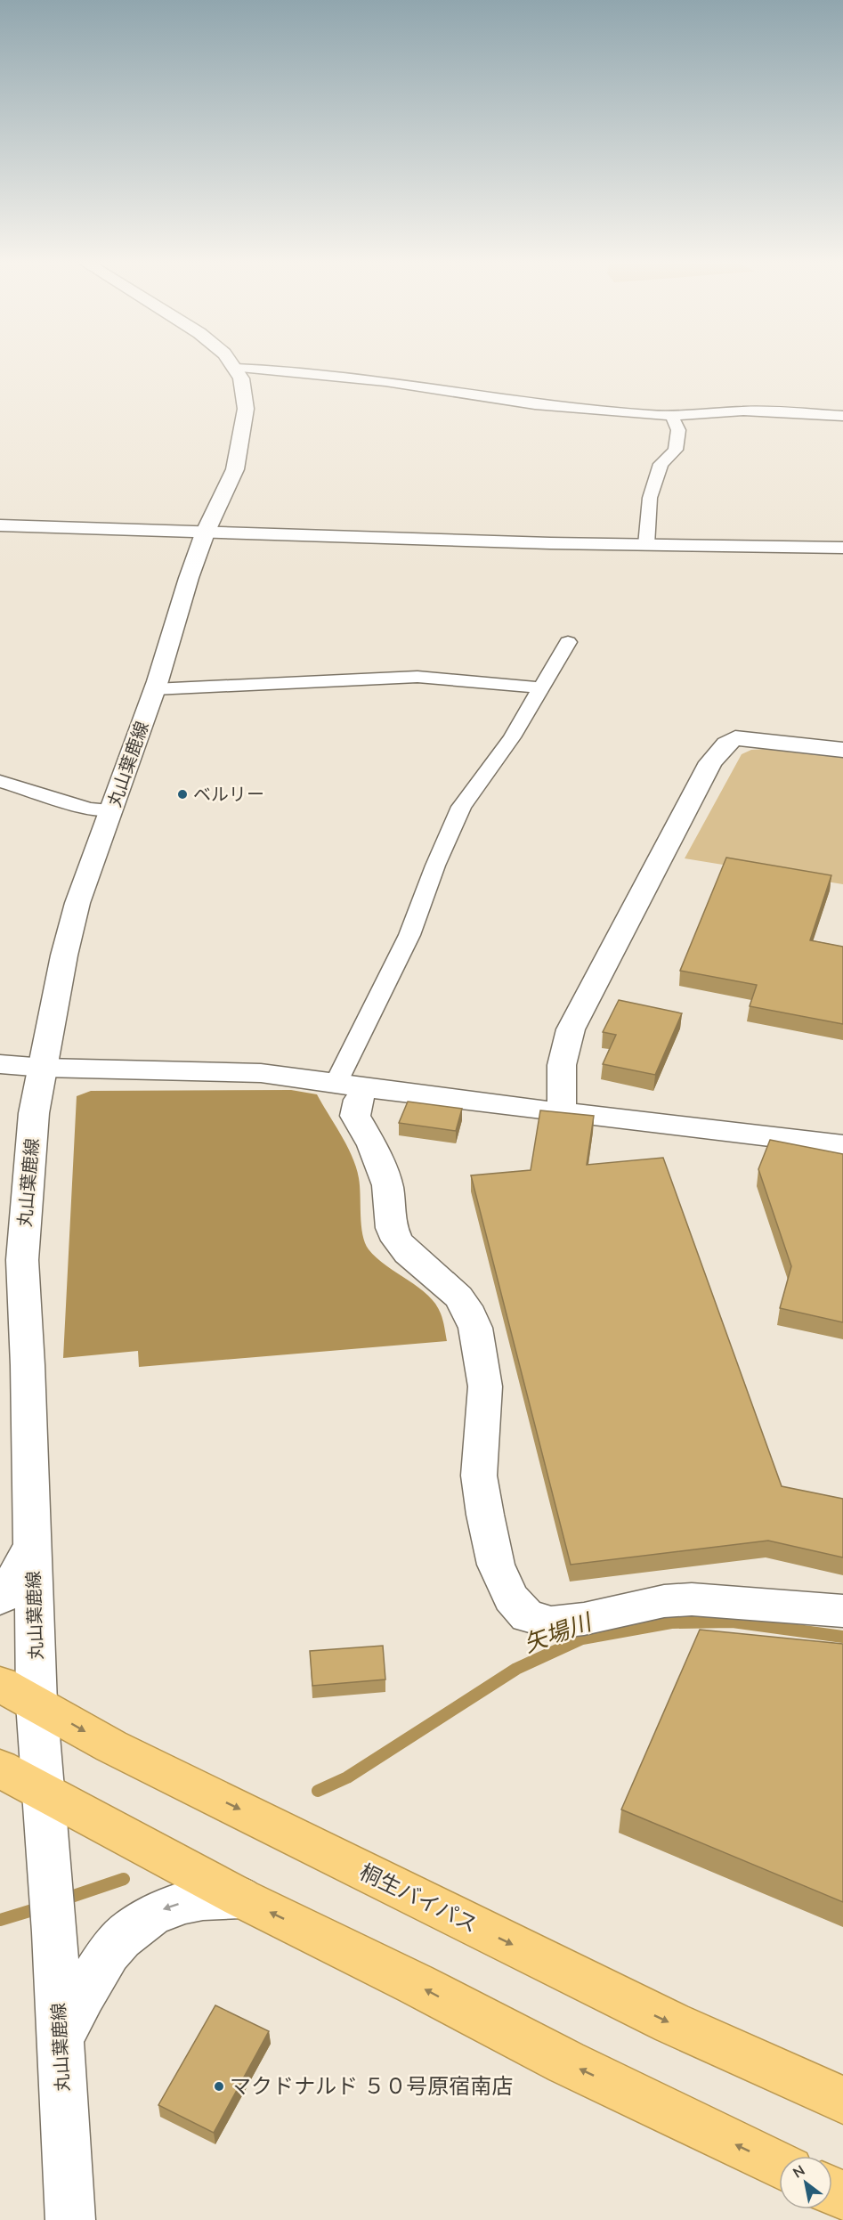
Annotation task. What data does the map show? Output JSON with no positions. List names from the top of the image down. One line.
{"streets":{"highway":["桐生バイパス"],"main road":["丸山葉鹿線"]},"crossings":[["丸山葉鹿線","桐生バイパス"]],"water":["矢場川"],"places":["ベルリー","マクドナルド ５０号原宿南店"],"north":"top left"}
